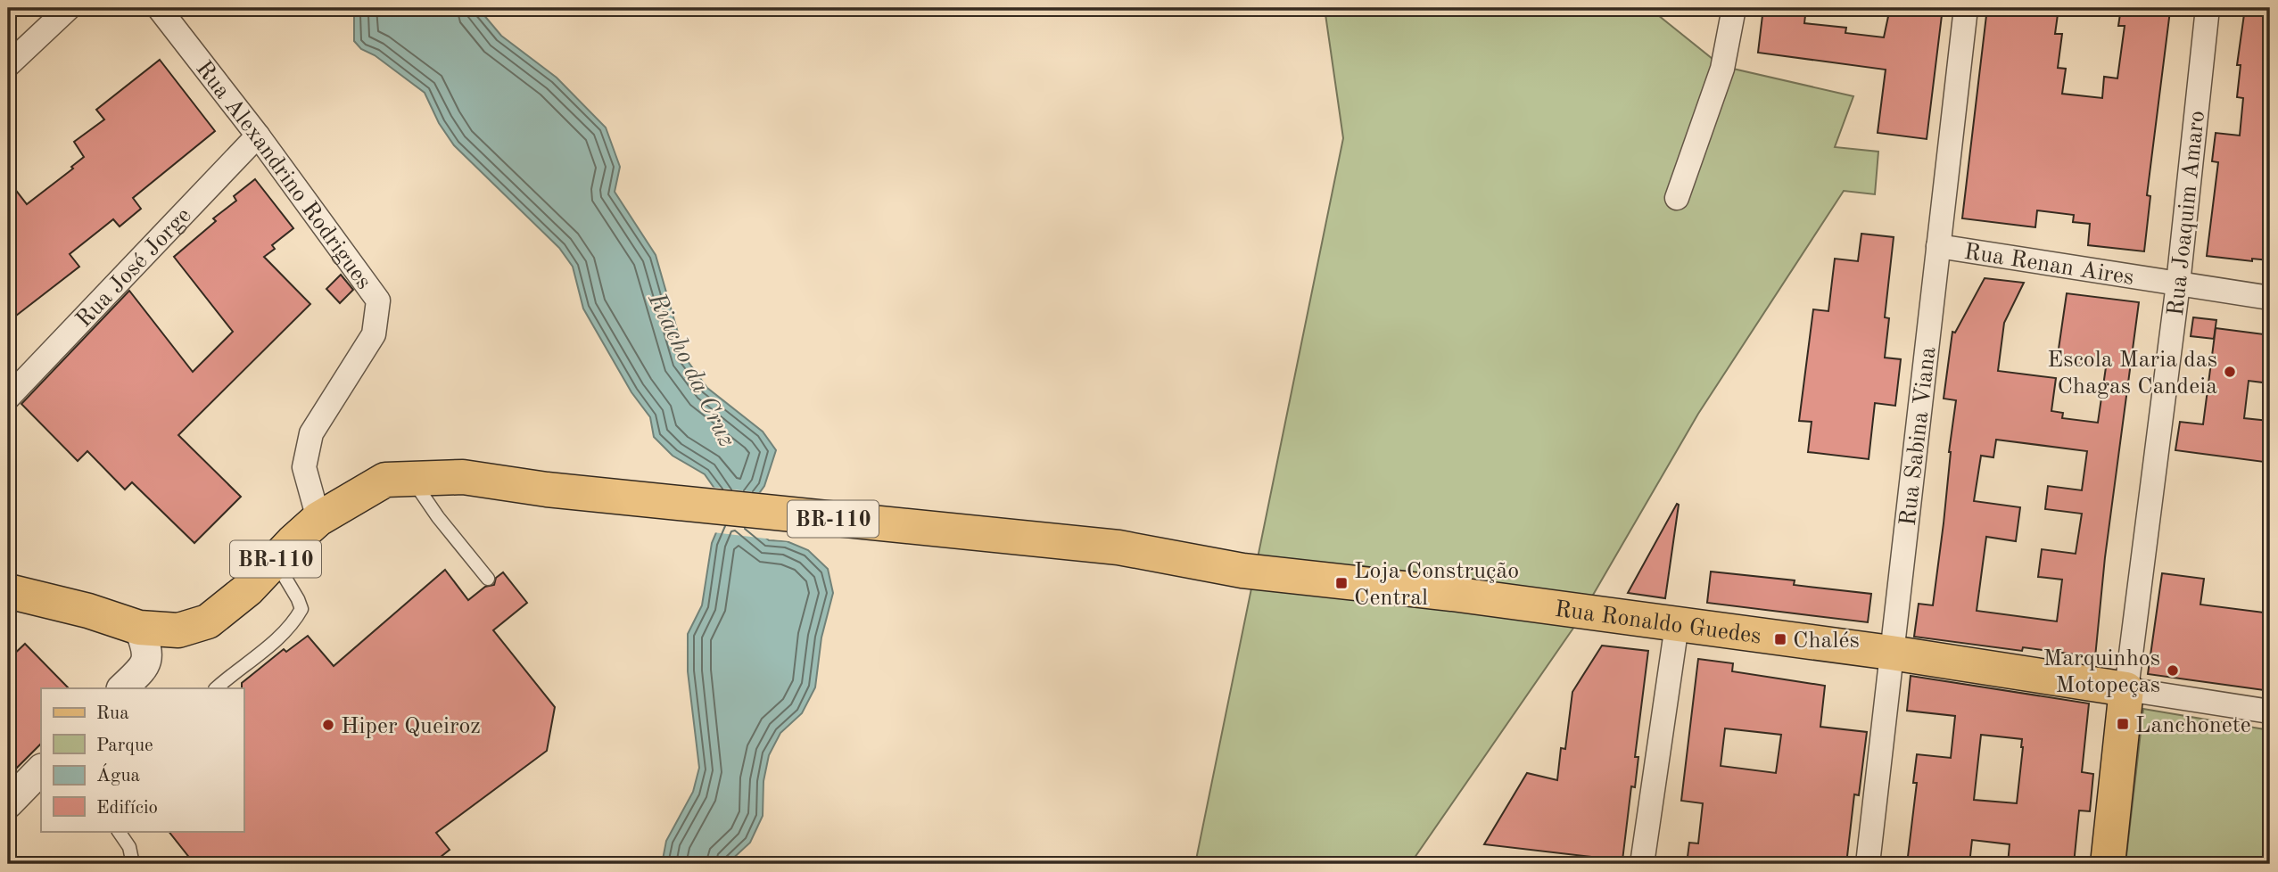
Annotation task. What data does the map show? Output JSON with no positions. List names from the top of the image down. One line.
{"streets":{"main road":["Rua Joaquim Amaro","BR-110","Rua Ronaldo Guedes"],"street":["Rua Alexandrino Rodrigues","Rua Renan Aires","Rua José Jorge","Rua Sabina Viana"]},"crossings":[["Rua Alexandrino Rodrigues","Rua José Jorge"],["Rua Alexandrino Rodrigues","BR-110"],["Rua Joaquim Amaro","Rua Renan Aires"],["Rua Joaquim Amaro","Rua Ronaldo Guedes"],["Rua Renan Aires","Rua Sabina Viana"],["Rua Sabina Viana","Rua Ronaldo Guedes"],["BR-110","Rua Ronaldo Guedes"]],"water":["Riacho da Cruz"],"places":{"other":["Escola Maria das Chagas Candeia","Marquinhos Motopeças","Hiper Queiroz"],"transit":["Loja Construção Central","Chalés","Lanchonete"]},"legend":["Rua","Parque","Água","Edifício"]}
